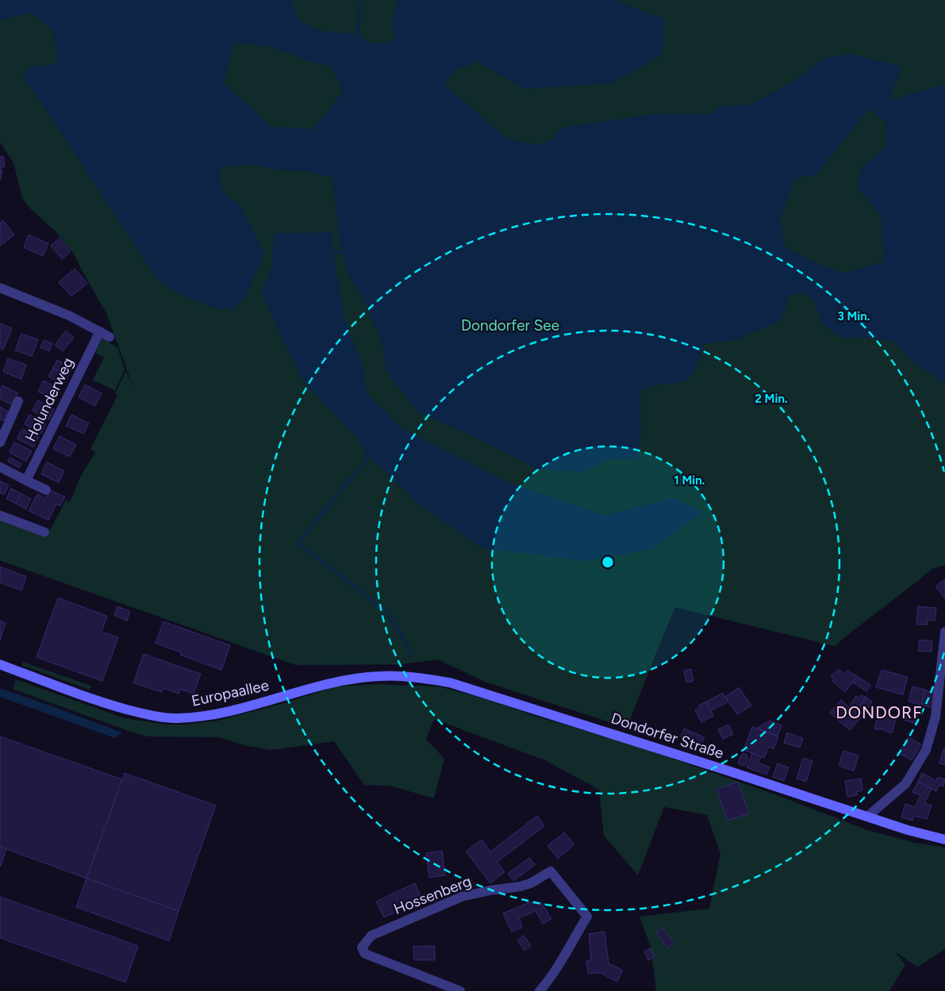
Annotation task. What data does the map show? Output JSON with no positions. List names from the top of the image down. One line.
{"streets":{"main road":["Europaallee","Dondorfer Straße"],"street":["Holunderweg","Hossenberg"]},"crossings":[["Europaallee","Dondorfer Straße"]],"districts":["DONDORF"],"parks":["Dondorfer See"],"rings":["3 Min.","2 Min.","1 Min."]}
